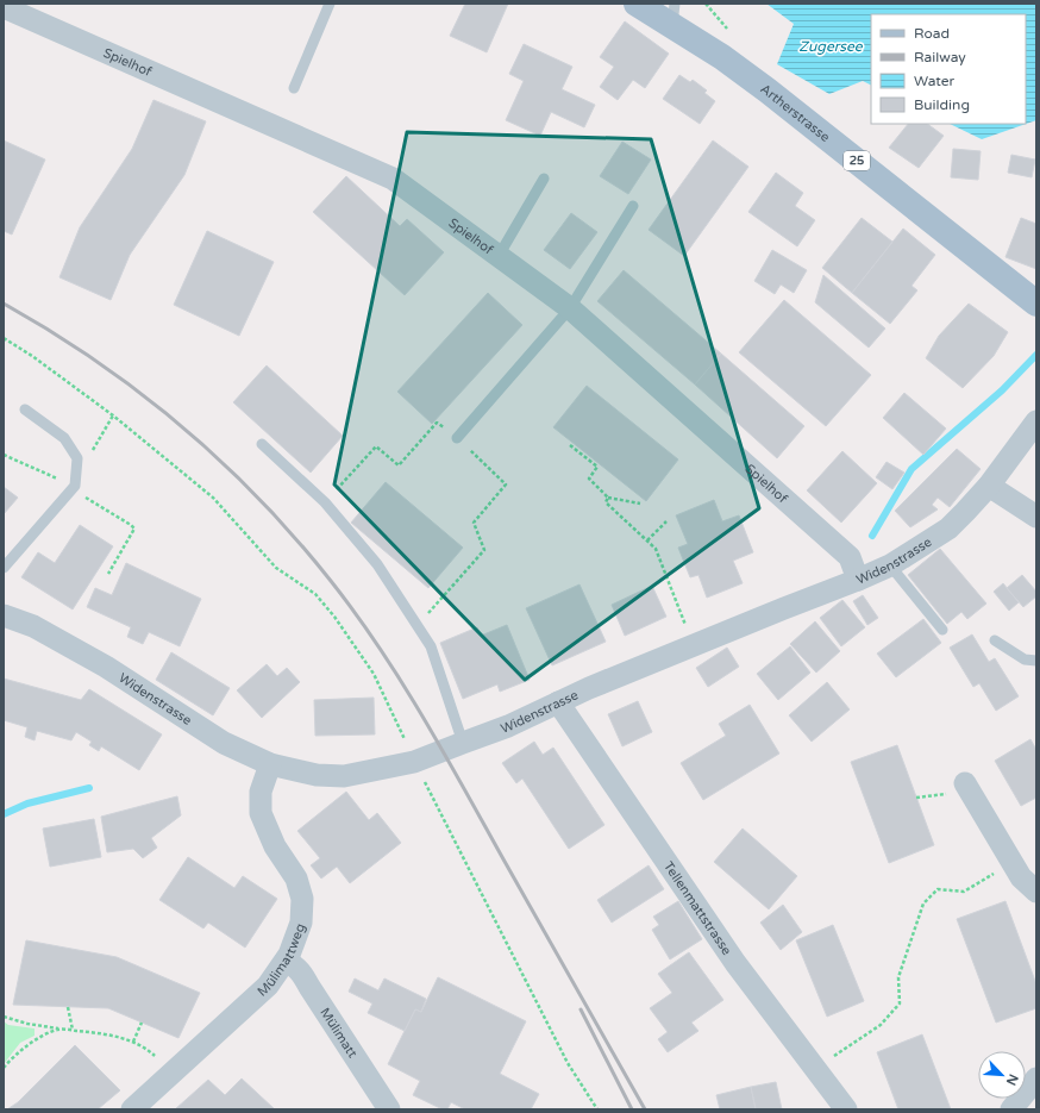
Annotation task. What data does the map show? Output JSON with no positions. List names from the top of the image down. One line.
{"streets":{"main road":["Artherstrasse","25"],"street":["Spielhof","Widenstrasse","Tellenmattstrasse","Mülimattweg","Mülimatt"]},"crossings":[["Spielhof","Widenstrasse"],["Widenstrasse","Tellenmattstrasse"],["Widenstrasse","Mülimattweg"],["Mülimattweg","Mülimatt"]],"water":["Zugersee"],"legend":["Road","Railway","Water","Building"],"north":"bottom right"}
